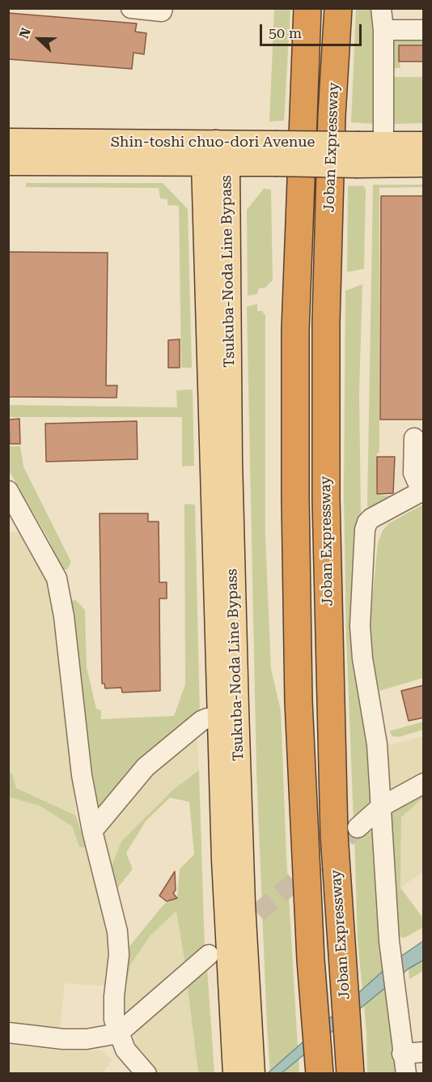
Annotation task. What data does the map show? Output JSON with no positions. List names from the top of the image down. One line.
{"streets":{"highway":["Joban Expressway"],"main road":["Shin-toshi chuo-dori Avenue","Tsukuba-Noda Line Bypass"]},"crossings":[["Shin-toshi chuo-dori Avenue","Tsukuba-Noda Line Bypass"]],"scale_bar":"50 m","north":"left"}
